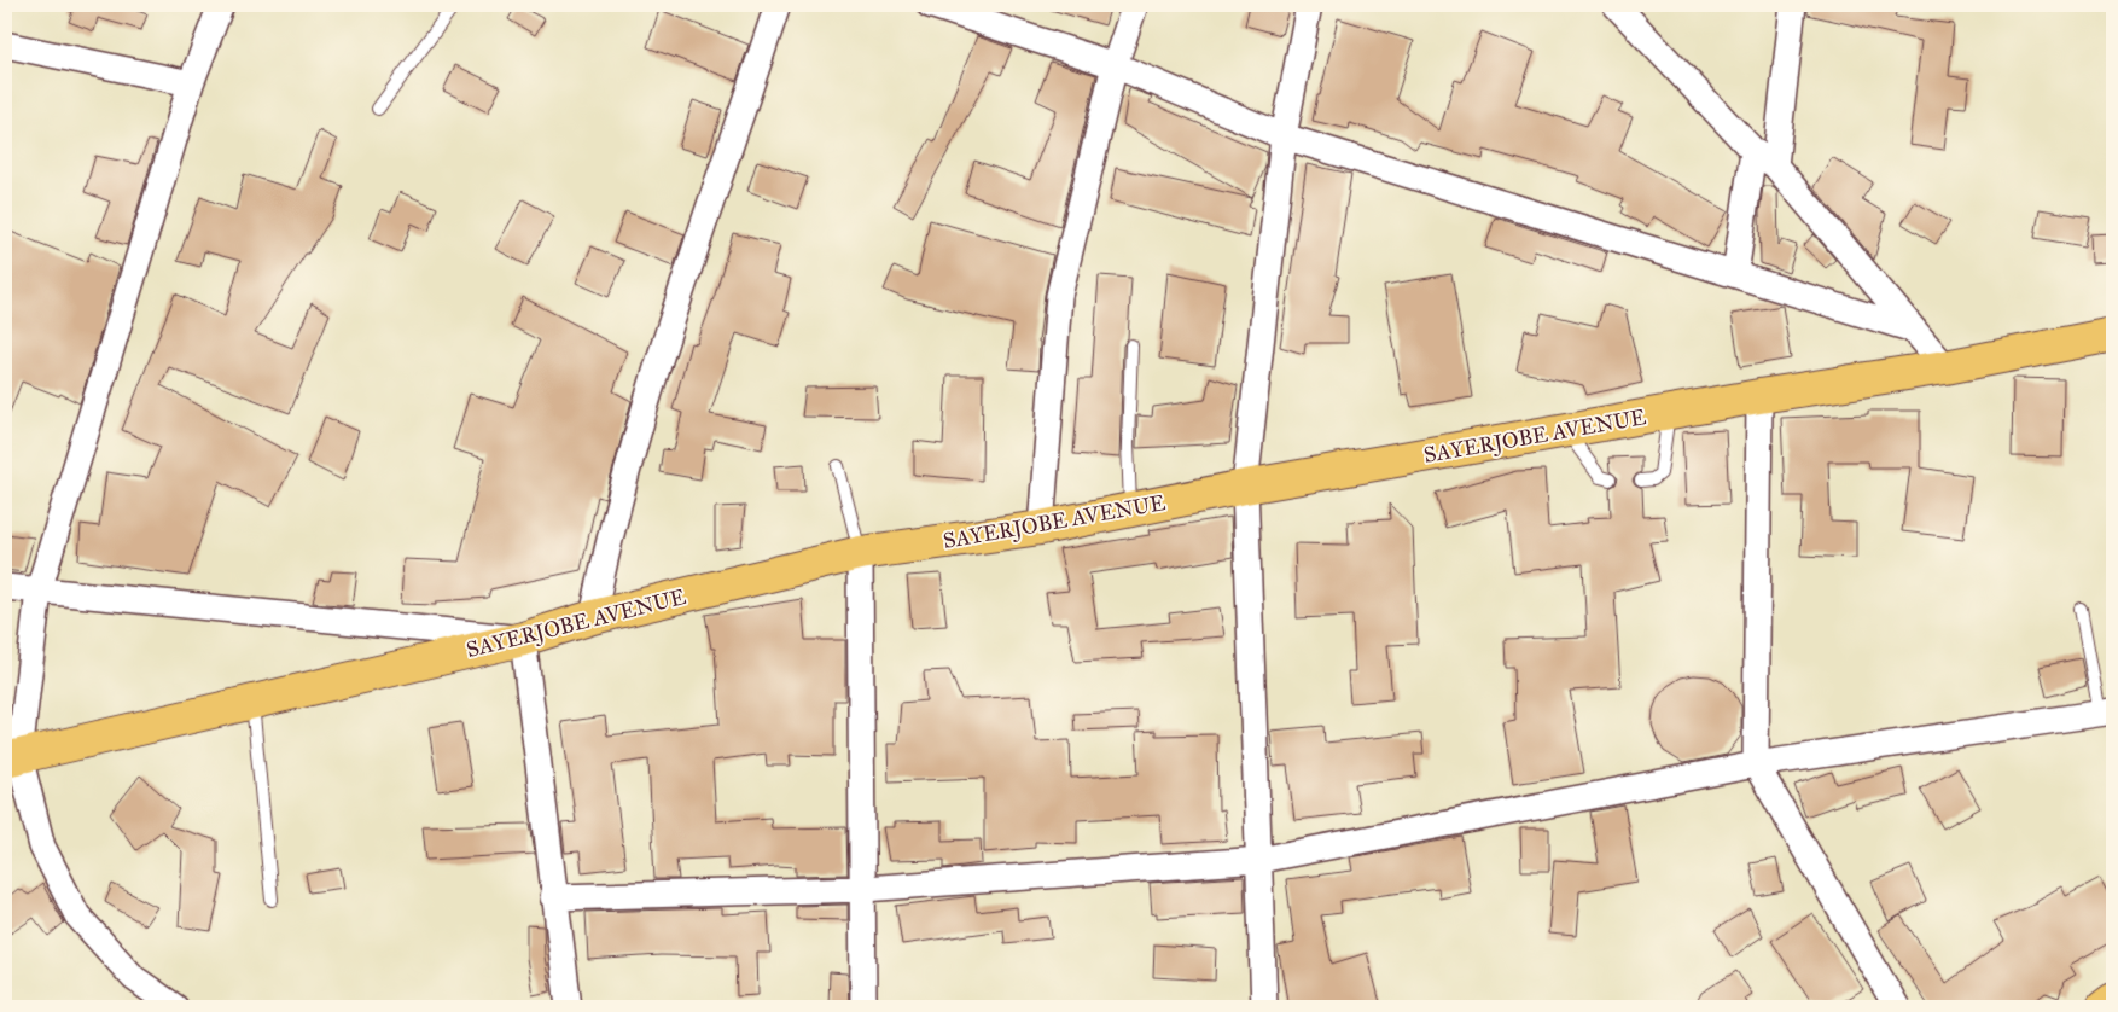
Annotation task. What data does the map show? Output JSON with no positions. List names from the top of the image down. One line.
{"streets":{"main road":["SAYERJOBE AVENUE"]}}
